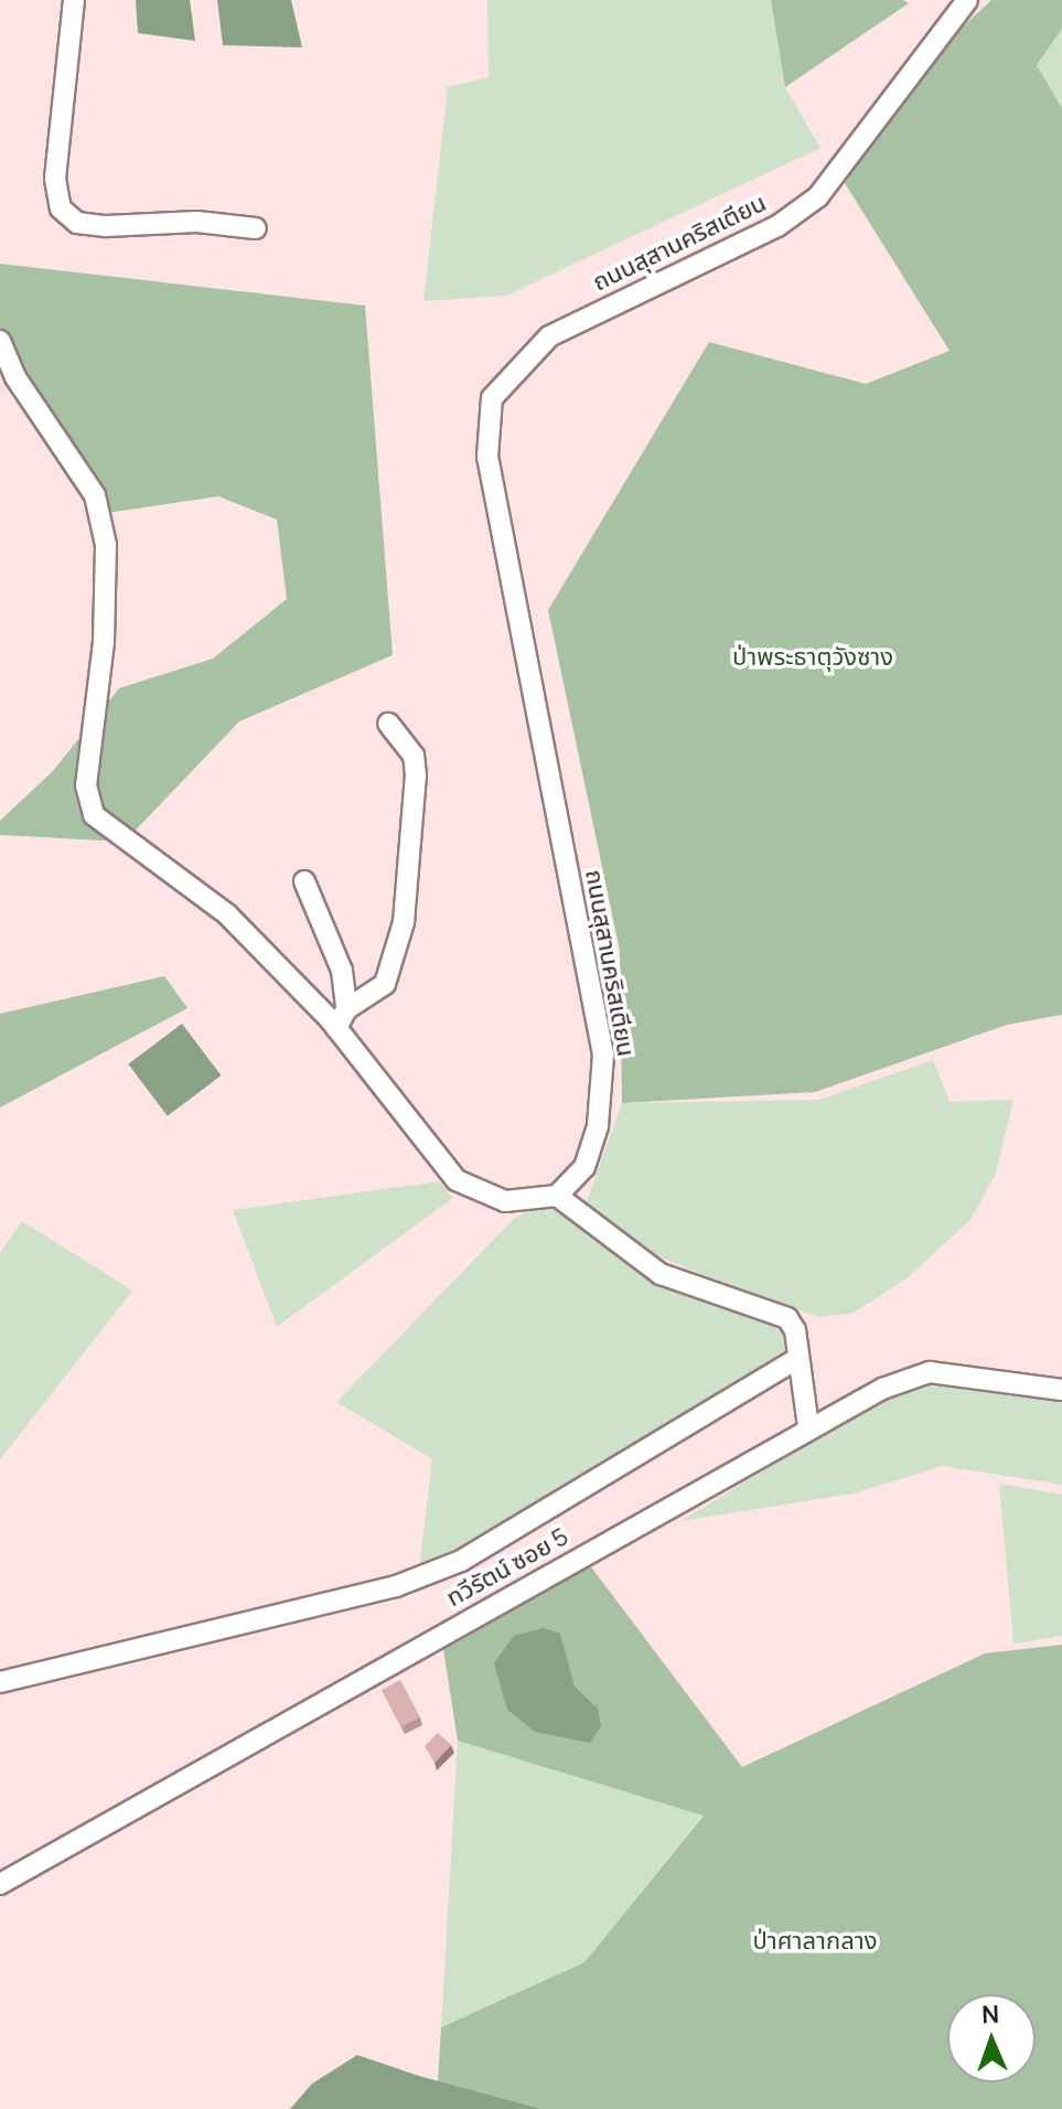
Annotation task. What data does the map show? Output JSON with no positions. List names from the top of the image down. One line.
{"streets":{"street":["ถนนสุสานคริสเตียน","ทวีรัตน์ ซอย 5"]},"parks":["ป่าพระธาตุวังซาง","ป่าศาลากลาง"],"north":"top"}
